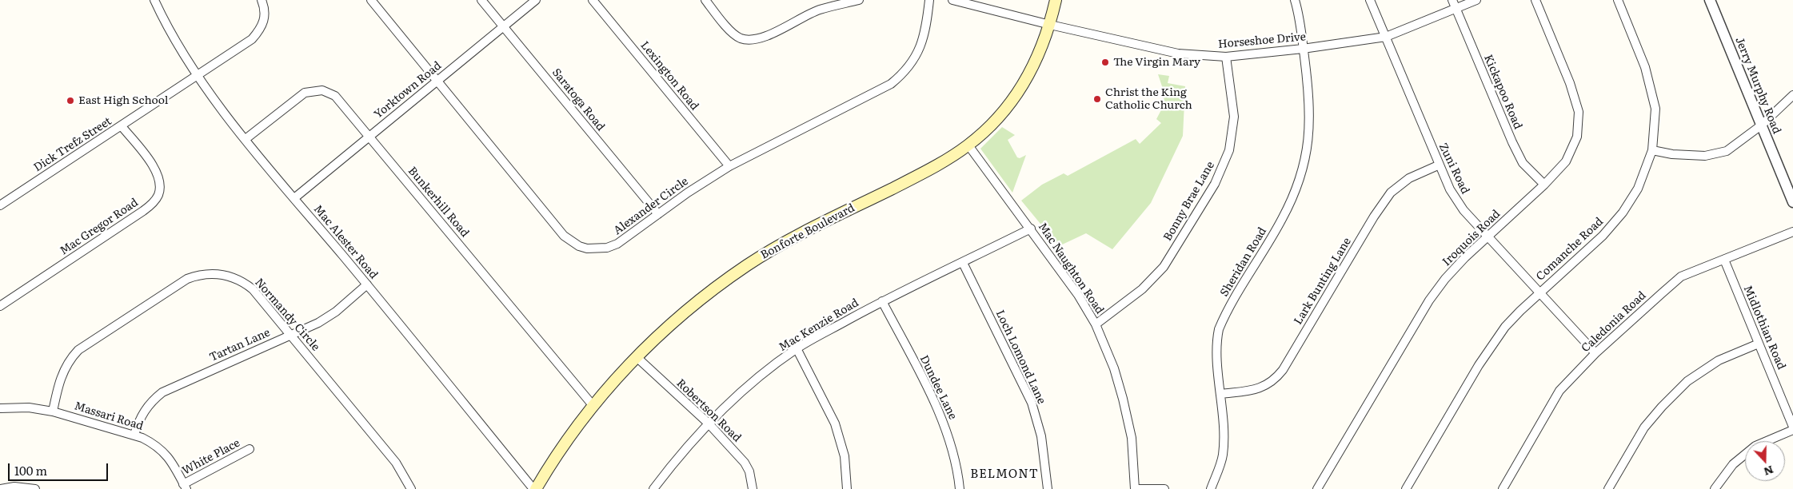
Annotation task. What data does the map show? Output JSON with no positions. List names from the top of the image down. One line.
{"streets":{"main road":["Bonforte Boulevard"],"street":["Horseshoe Drive","Lexington Road","Jerry Murphy Road","Yorktown Road","Kickapoo Road","Saratoga Road","Dick Trefz Street","Zuni Road","Bonny Brae Lane","Bunkerhill Road","Alexander Circle","Mac Gregor Road","Iroquois Road","Mac Alester Road","Comanche Road","Sheridan Road","Mac Naughton Road","Lark Bunting Lane","Normandy Circle","Caledonia Road","Mac Kenzie Road","Midlothian Road","Tartan Lane","Loch Lomond Lane","Dundee Lane","Robertson Road","Massari Road","White Place"]},"crossings":[["Horseshoe Drive","Kickapoo Road"],["Horseshoe Drive","Zuni Road"],["Horseshoe Drive","Bonny Brae Lane"],["Horseshoe Drive","Bonforte Boulevard"],["Horseshoe Drive","Sheridan Road"],["Lexington Road","Alexander Circle"],["Yorktown Road","Saratoga Road"],["Yorktown Road","Bunkerhill Road"],["Yorktown Road","Alexander Circle"],["Yorktown Road","Mac Alester Road"],["Kickapoo Road","Iroquois Road"],["Saratoga Road","Alexander Circle"],["Dick Trefz Street","Mac Gregor Road"],["Dick Trefz Street","Mac Alester Road"],["Zuni Road","Iroquois Road"],["Zuni Road","Comanche Road"],["Zuni Road","Lark Bunting Lane"],["Zuni Road","Caledonia Road"],["Bonny Brae Lane","Mac Naughton Road"],["Bunkerhill Road","Bonforte Boulevard"],["Bunkerhill Road","Mac Alester Road"],["Bonforte Boulevard","Mac Alester Road"],["Bonforte Boulevard","Mac Naughton Road"],["Bonforte Boulevard","Robertson Road"],["Mac Alester Road","Tartan Lane"],["Sheridan Road","Lark Bunting Lane"],["Mac Naughton Road","Mac Kenzie Road"],["Normandy Circle","Tartan Lane"],["Normandy Circle","Massari Road"],["Caledonia Road","Midlothian Road"],["Mac Kenzie Road","Loch Lomond Lane"],["Mac Kenzie Road","Dundee Lane"],["Mac Kenzie Road","Robertson Road"],["Tartan Lane","Massari Road"],["Massari Road","White Place"]],"districts":["BELMONT"],"places":["The Virgin Mary","Christ the King Catholic Church","East High School"],"scale_bar":"100 m","north":"bottom"}
